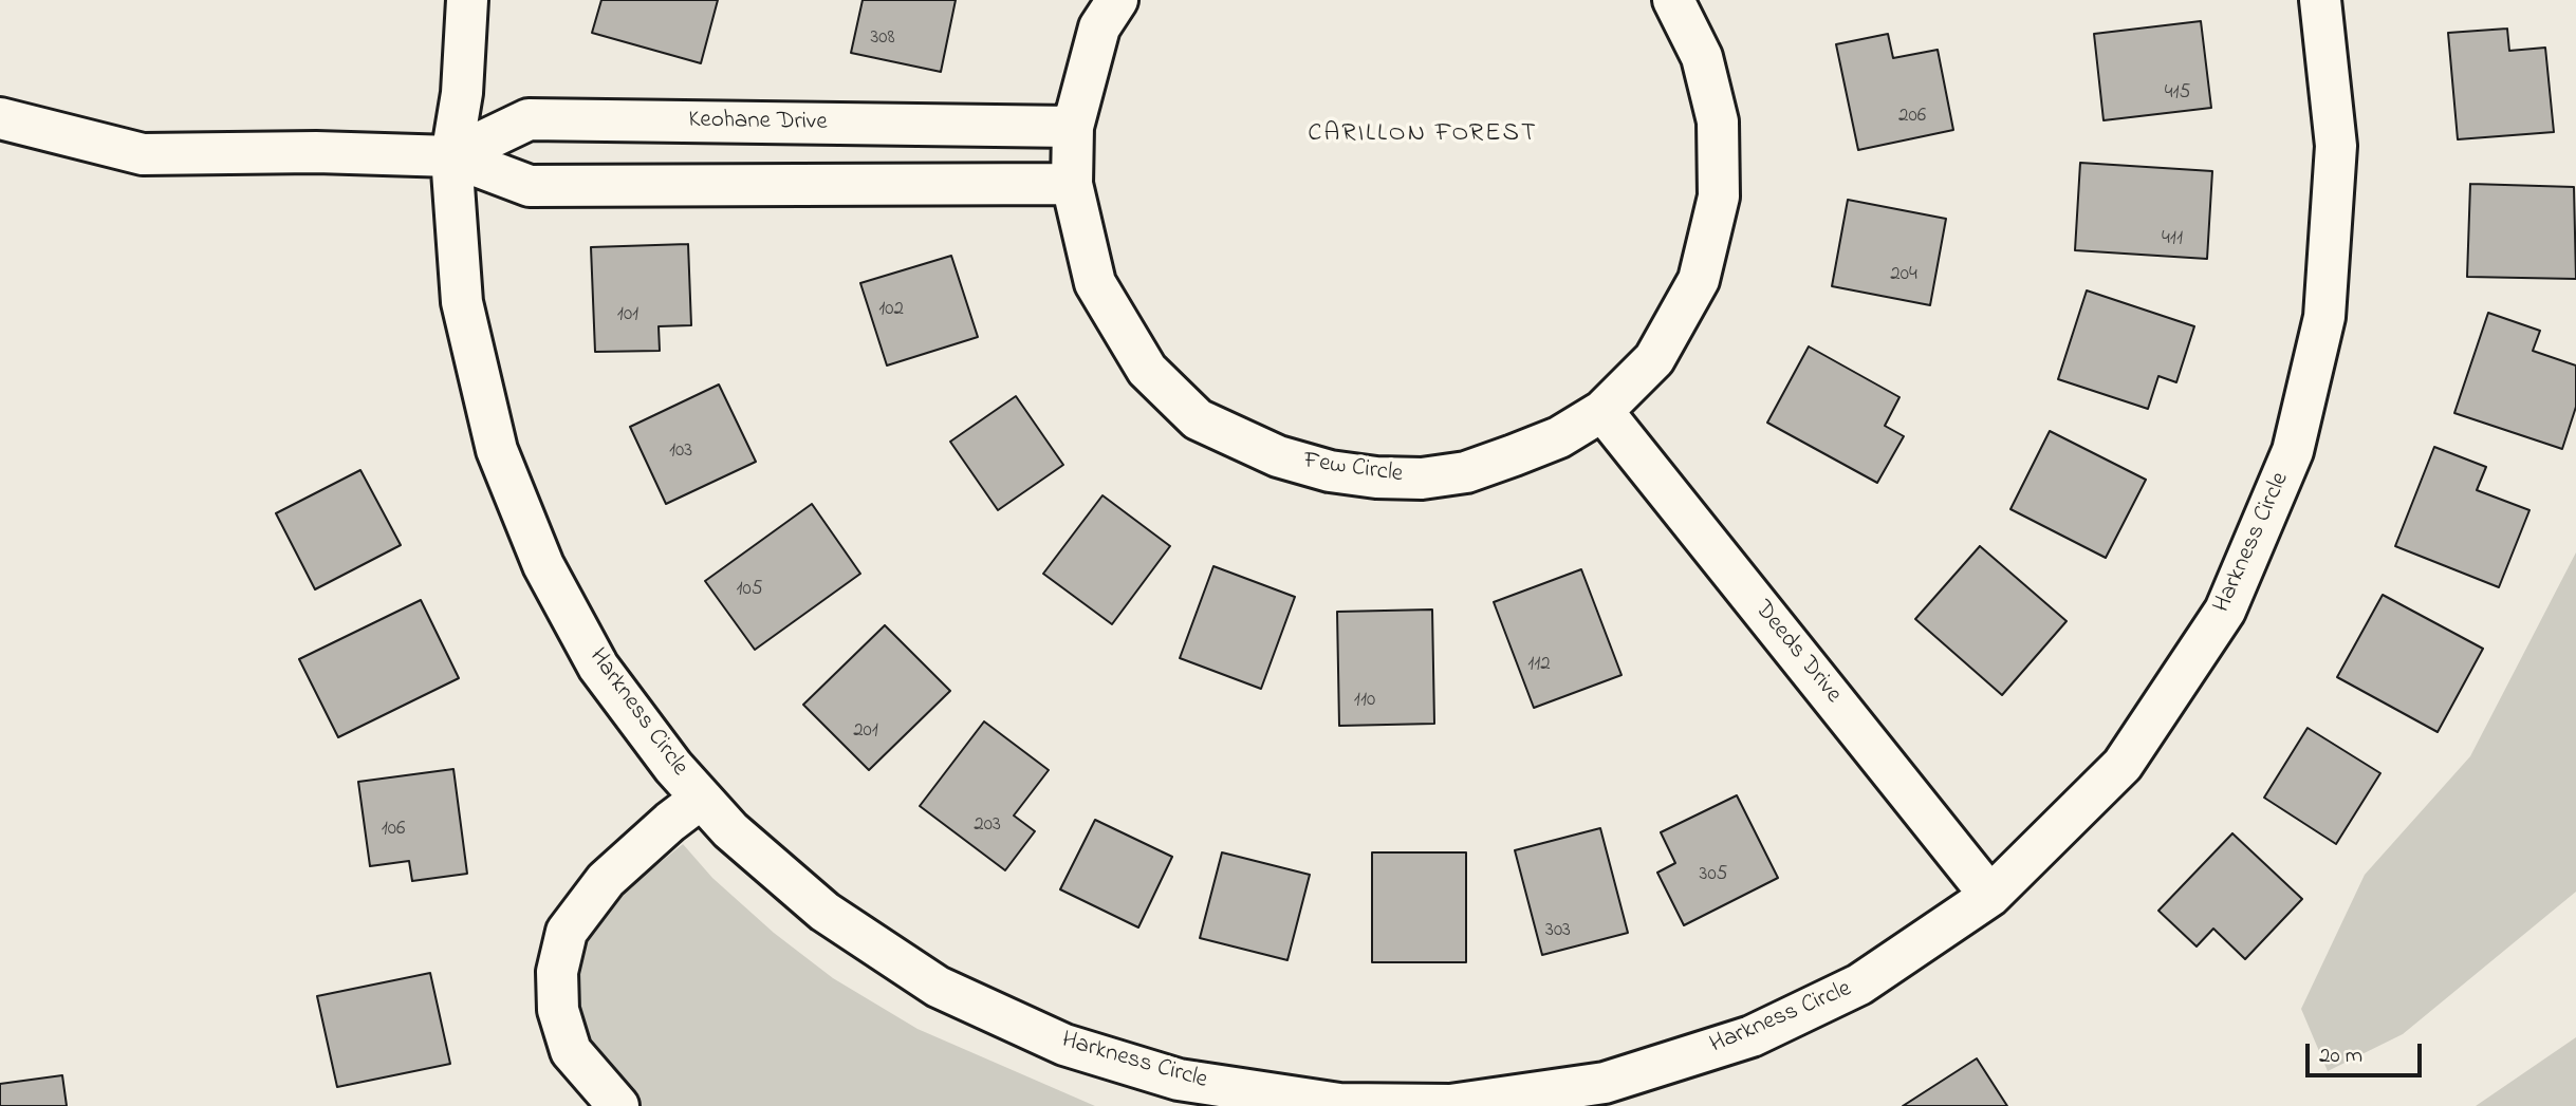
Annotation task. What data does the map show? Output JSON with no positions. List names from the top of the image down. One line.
{"streets":{"street":["Keohane Drive","Few Circle","Harkness Circle","Deeds Drive"]},"crossings":[["Keohane Drive","Few Circle"],["Keohane Drive","Harkness Circle"],["Few Circle","Deeds Drive"],["Harkness Circle","Deeds Drive"]],"districts":["CARILLON FOREST"],"house_numbers":["308","415","206","411","204","102","101","103","105","112","110","201","203","106","305","303"],"scale_bar":"20 m"}
